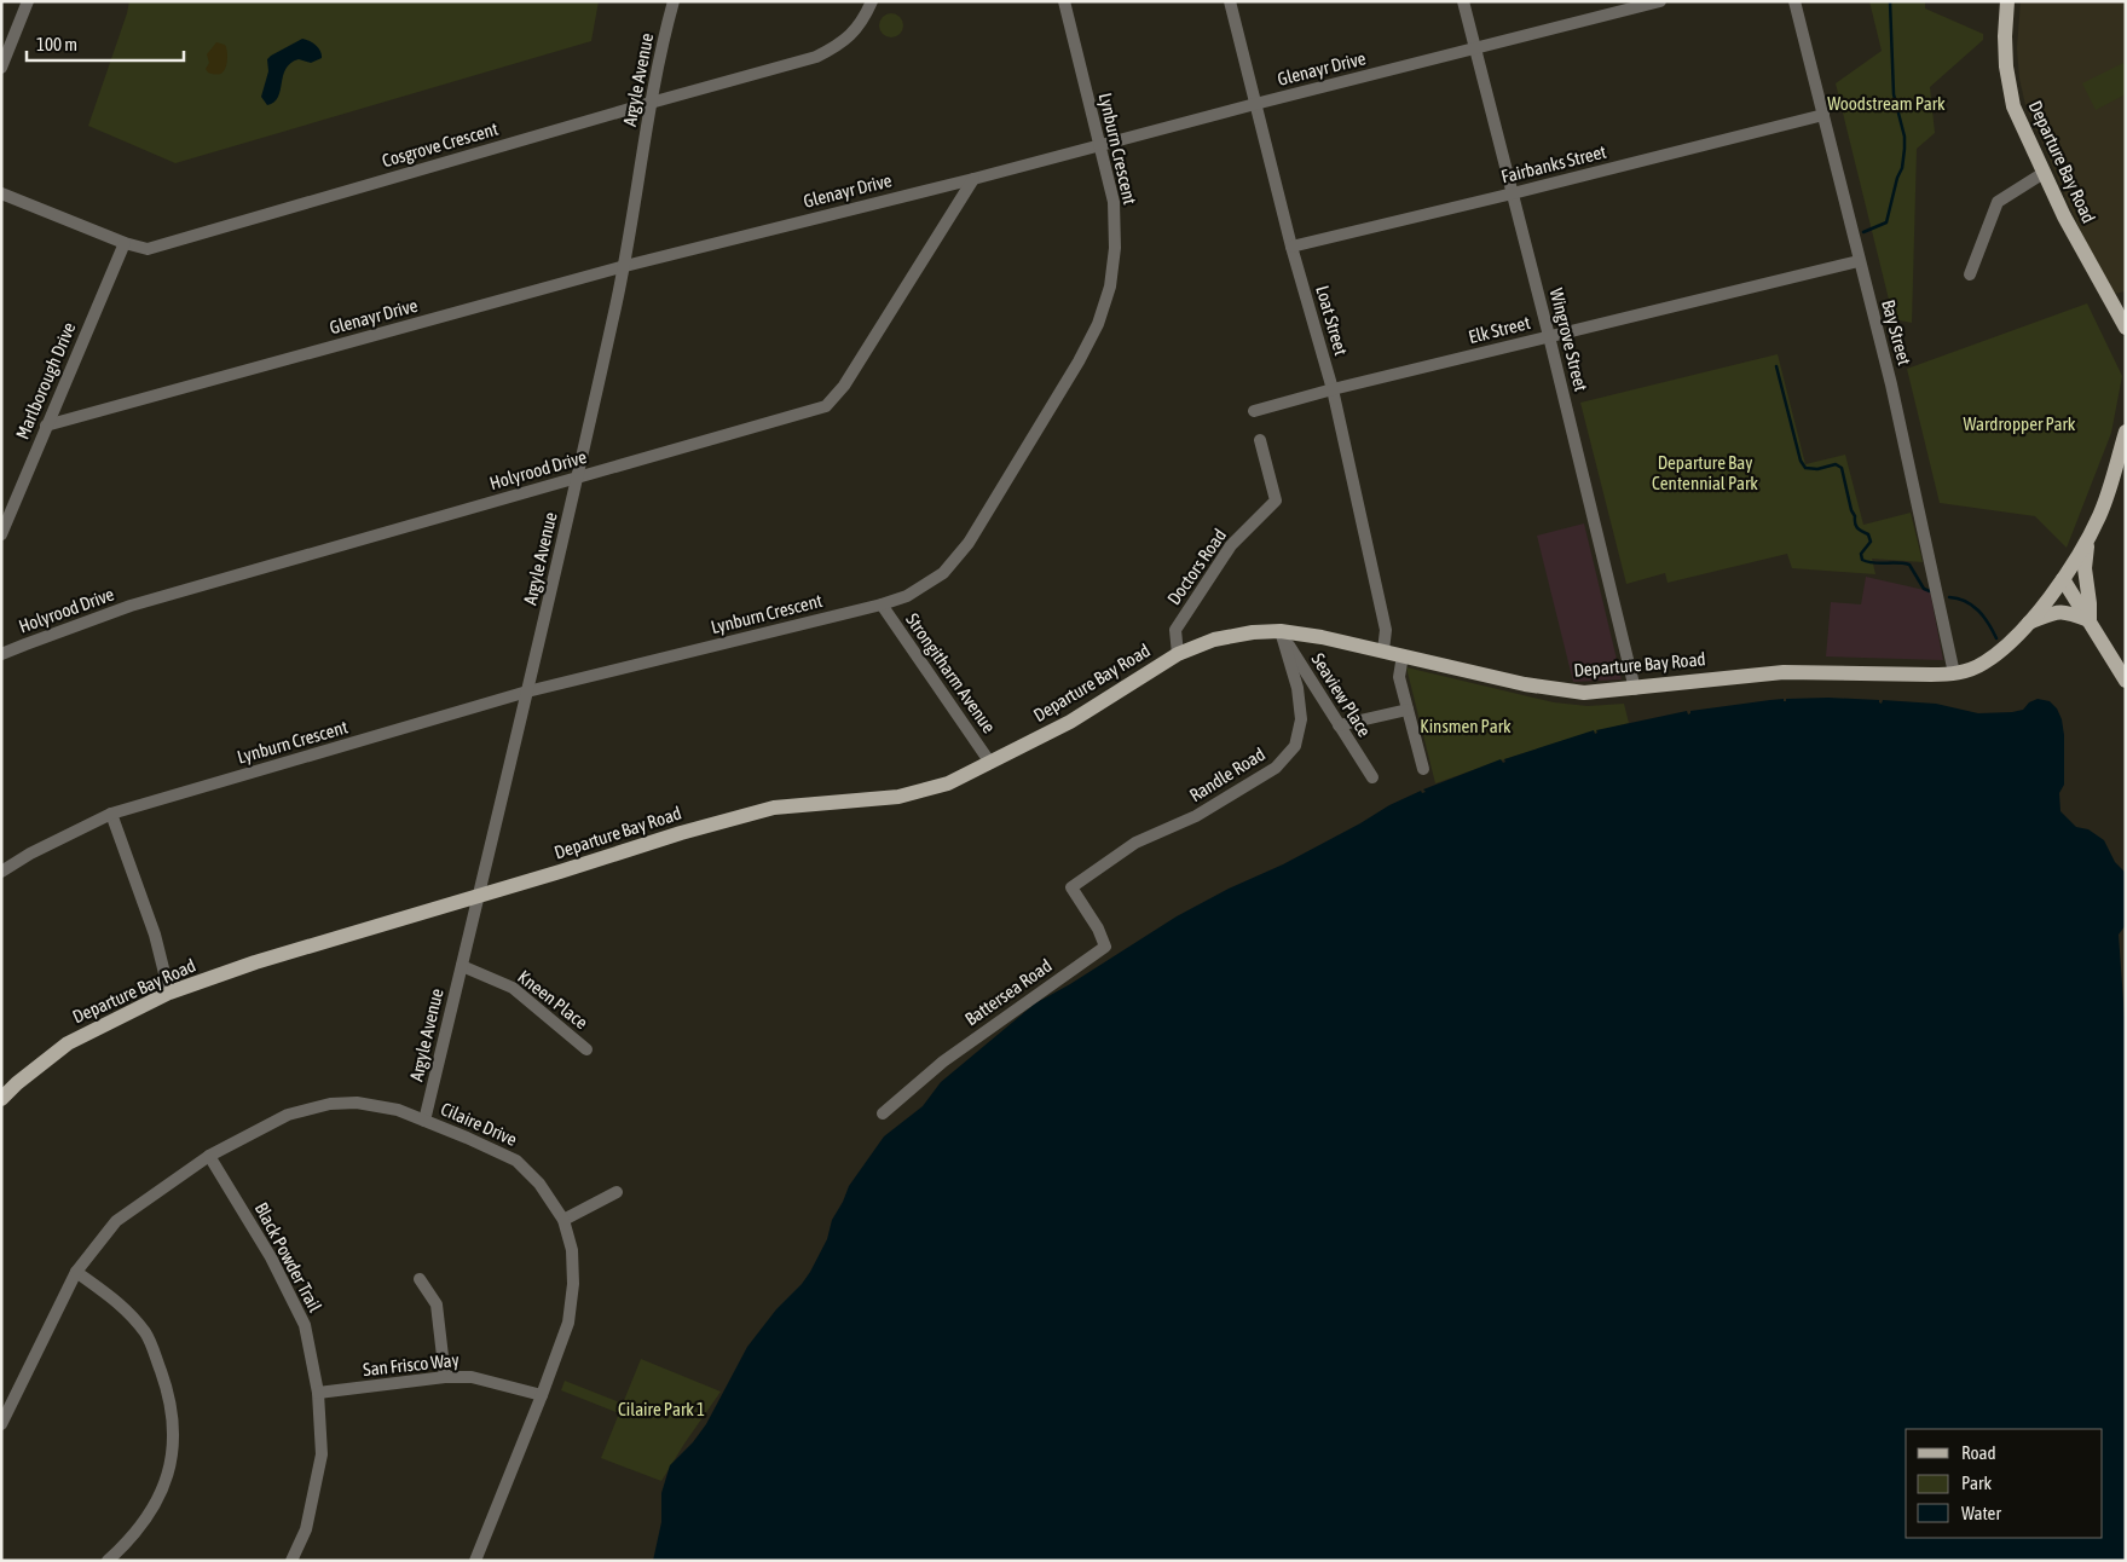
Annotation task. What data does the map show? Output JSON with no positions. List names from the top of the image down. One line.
{"streets":{"main road":["Departure Bay Road"],"street":["Glenayr Drive","Argyle Avenue","Cosgrove Crescent","Lynburn Crescent","Fairbanks Street","Loat Street","Elk Street","Bay Street","Wingrove Street","Marlborough Drive","Holyrood Drive","Doctors Road","Strongitharm Avenue","Seaview Place","Randle Road","Battersea Road","Kneen Place","Cilaire Drive","Black Powder Trail","San Frisco Way"]},"crossings":[["Glenayr Drive","Argyle Avenue"],["Glenayr Drive","Lynburn Crescent"],["Glenayr Drive","Loat Street"],["Glenayr Drive","Wingrove Street"],["Glenayr Drive","Marlborough Drive"],["Glenayr Drive","Holyrood Drive"],["Argyle Avenue","Cosgrove Crescent"],["Argyle Avenue","Lynburn Crescent"],["Argyle Avenue","Departure Bay Road"],["Argyle Avenue","Holyrood Drive"],["Argyle Avenue","Kneen Place"],["Argyle Avenue","Cilaire Drive"],["Cosgrove Crescent","Marlborough Drive"],["Lynburn Crescent","Strongitharm Avenue"],["Departure Bay Road","Loat Street"],["Departure Bay Road","Bay Street"],["Departure Bay Road","Wingrove Street"],["Departure Bay Road","Doctors Road"],["Departure Bay Road","Strongitharm Avenue"],["Departure Bay Road","Seaview Place"],["Departure Bay Road","Randle Road"],["Fairbanks Street","Loat Street"],["Fairbanks Street","Bay Street"],["Fairbanks Street","Wingrove Street"],["Loat Street","Elk Street"],["Elk Street","Bay Street"],["Elk Street","Wingrove Street"],["Seaview Place","Randle Road"],["Randle Road","Battersea Road"],["Cilaire Drive","Black Powder Trail"],["Cilaire Drive","San Frisco Way"],["Black Powder Trail","San Frisco Way"]],"parks":["Woodstream Park","Wardropper Park","Departure Bay Centennial Park","Kinsmen Park","Cilaire Park 1"],"legend":["Road","Park","Water"],"scale_bar":"100 m"}
